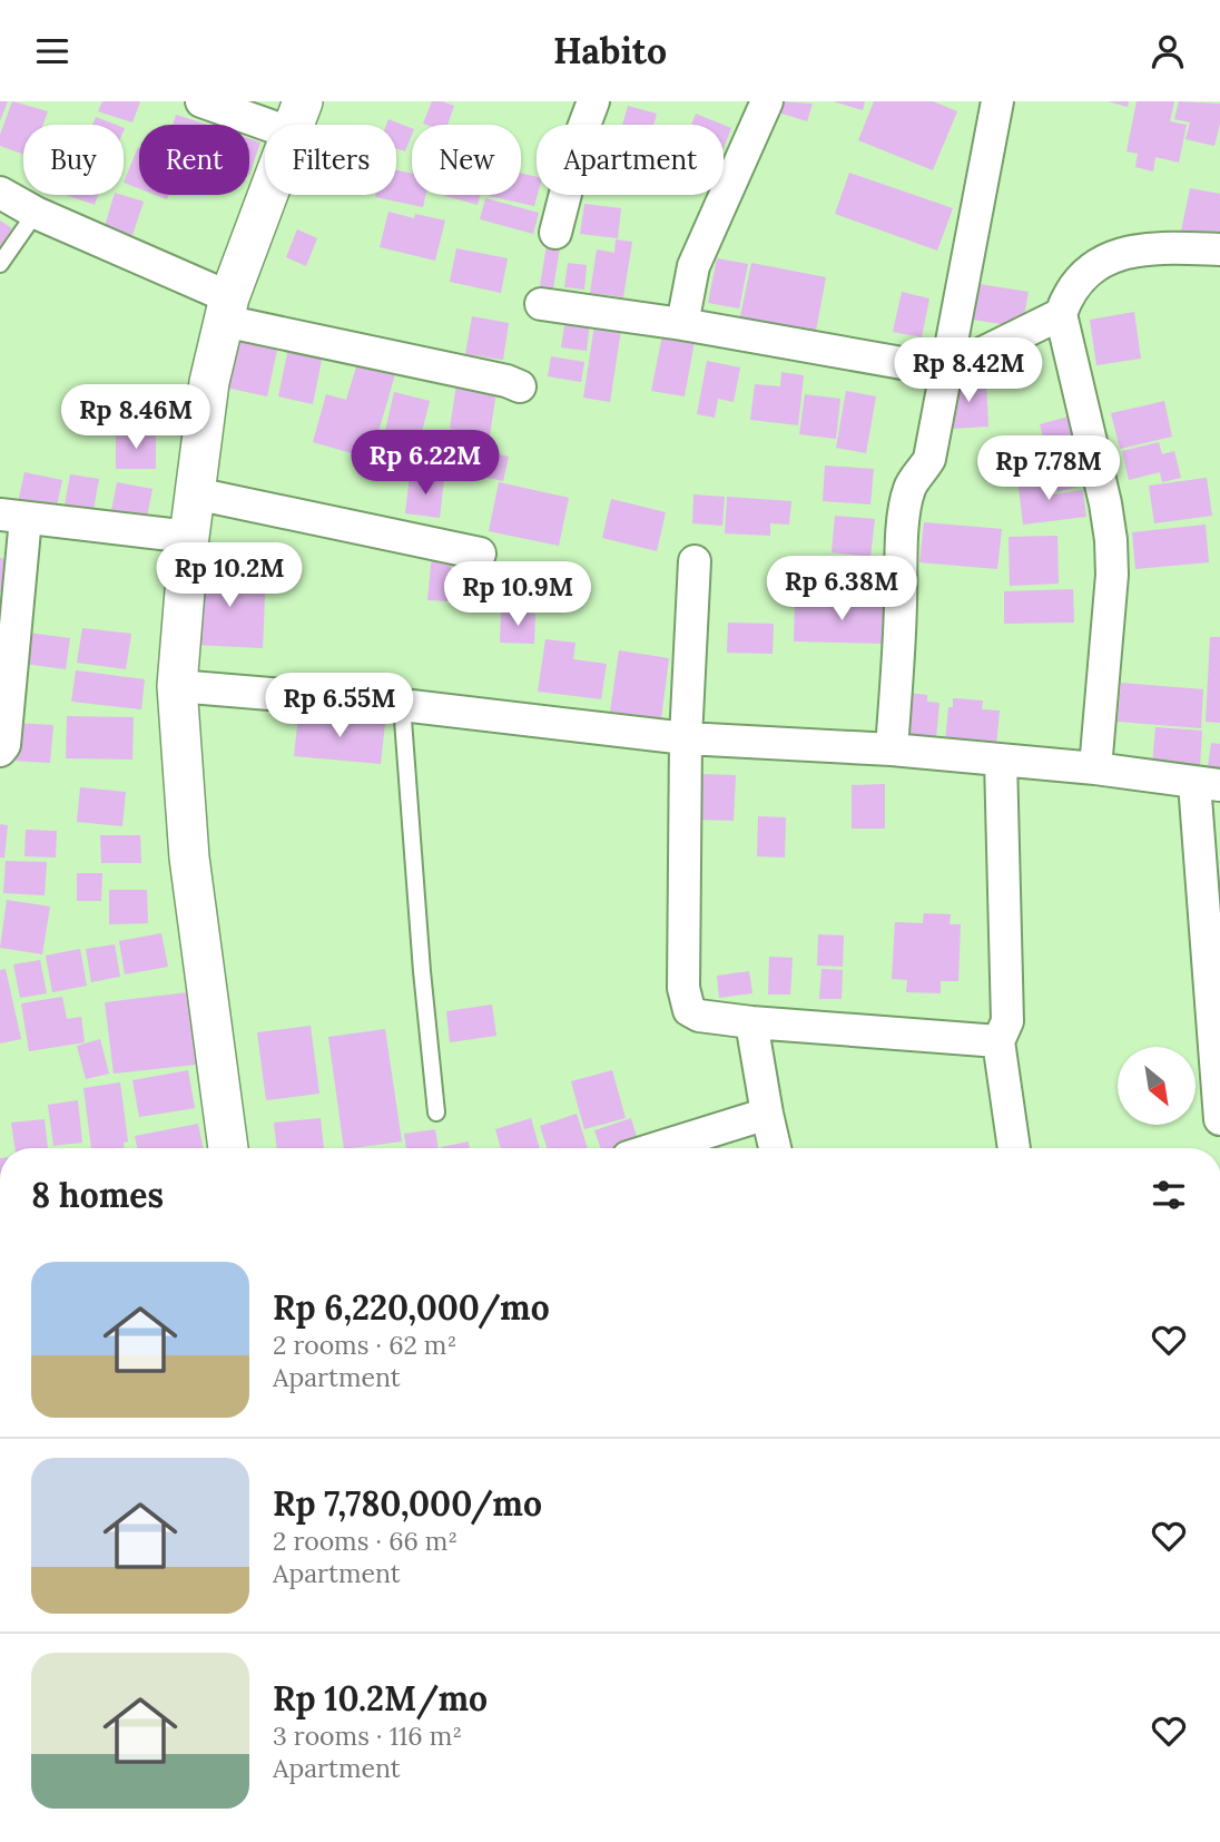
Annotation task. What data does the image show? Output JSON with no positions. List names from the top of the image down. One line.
{"north":"bottom right","page":{"header":"Habito","chip":["Buy","Rent","Filters","New","Apartment"],"price":["Rp 8.42M","Rp 8.46M","Rp 6.22M","Rp 7.78M","Rp 10.2M","Rp 6.38M","Rp 10.9M","Rp 6.55M"],"heading":"8 homes","list":[{"name":"Rp 6,220,000/mo","note":"2 rooms · 62 m² · Apartment"},{"name":"Rp 7,780,000/mo","note":"2 rooms · 66 m² · Apartment"},{"name":"Rp 10.2M/mo","note":"3 rooms · 116 m² · Apartment"}]}}
